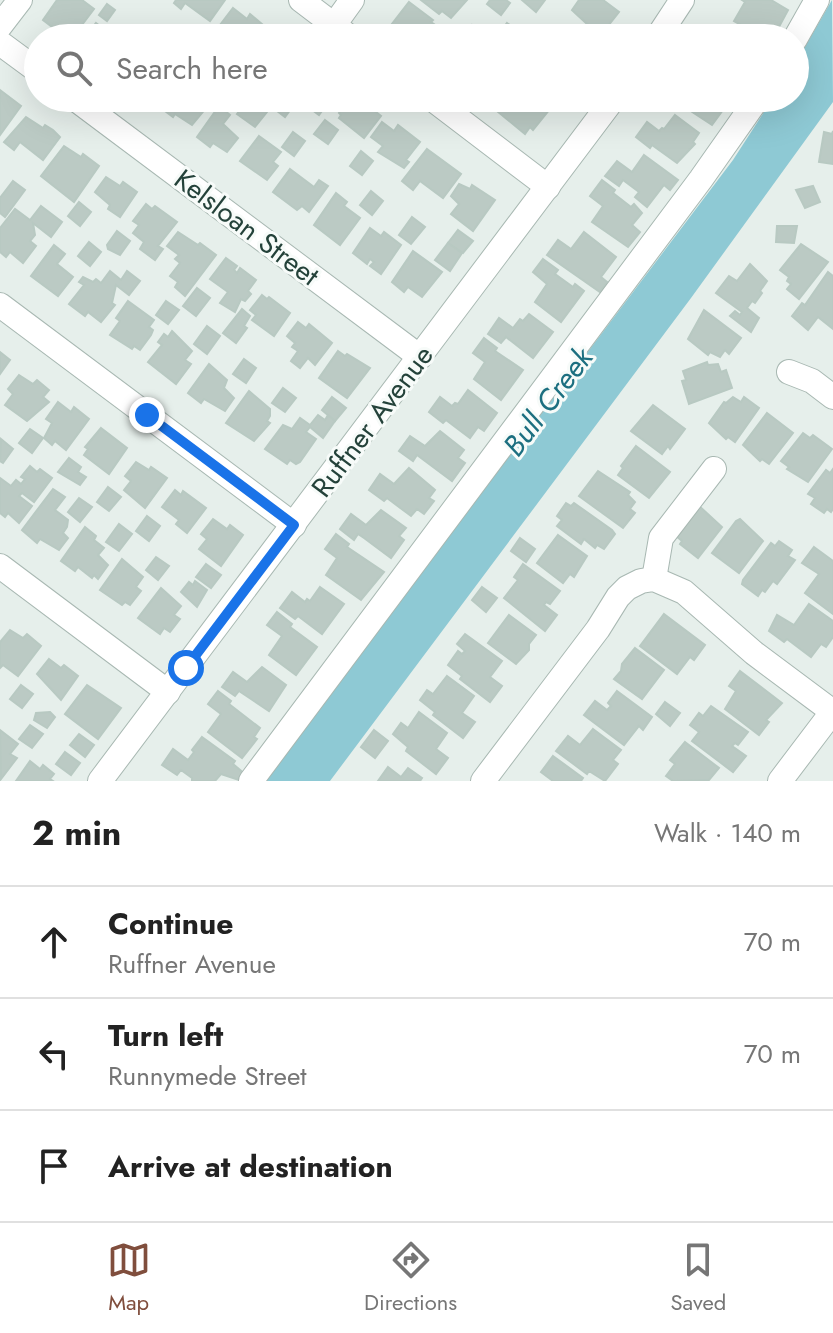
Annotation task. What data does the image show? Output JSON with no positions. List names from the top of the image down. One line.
{"streets":{"street":["Kelsloan Street","Ruffner Avenue"]},"crossings":[["Kelsloan Street","Ruffner Avenue"]],"water":["Bull Creek"],"page":{"search":"Search here","heading":["2 min","Walk · 140 m"],"list":[["Continue","Ruffner Avenue","70 m"],["Turn left","Runnymede Street","70 m"],"Arrive at destination"],"nav":["Map","Directions","Saved"]}}
